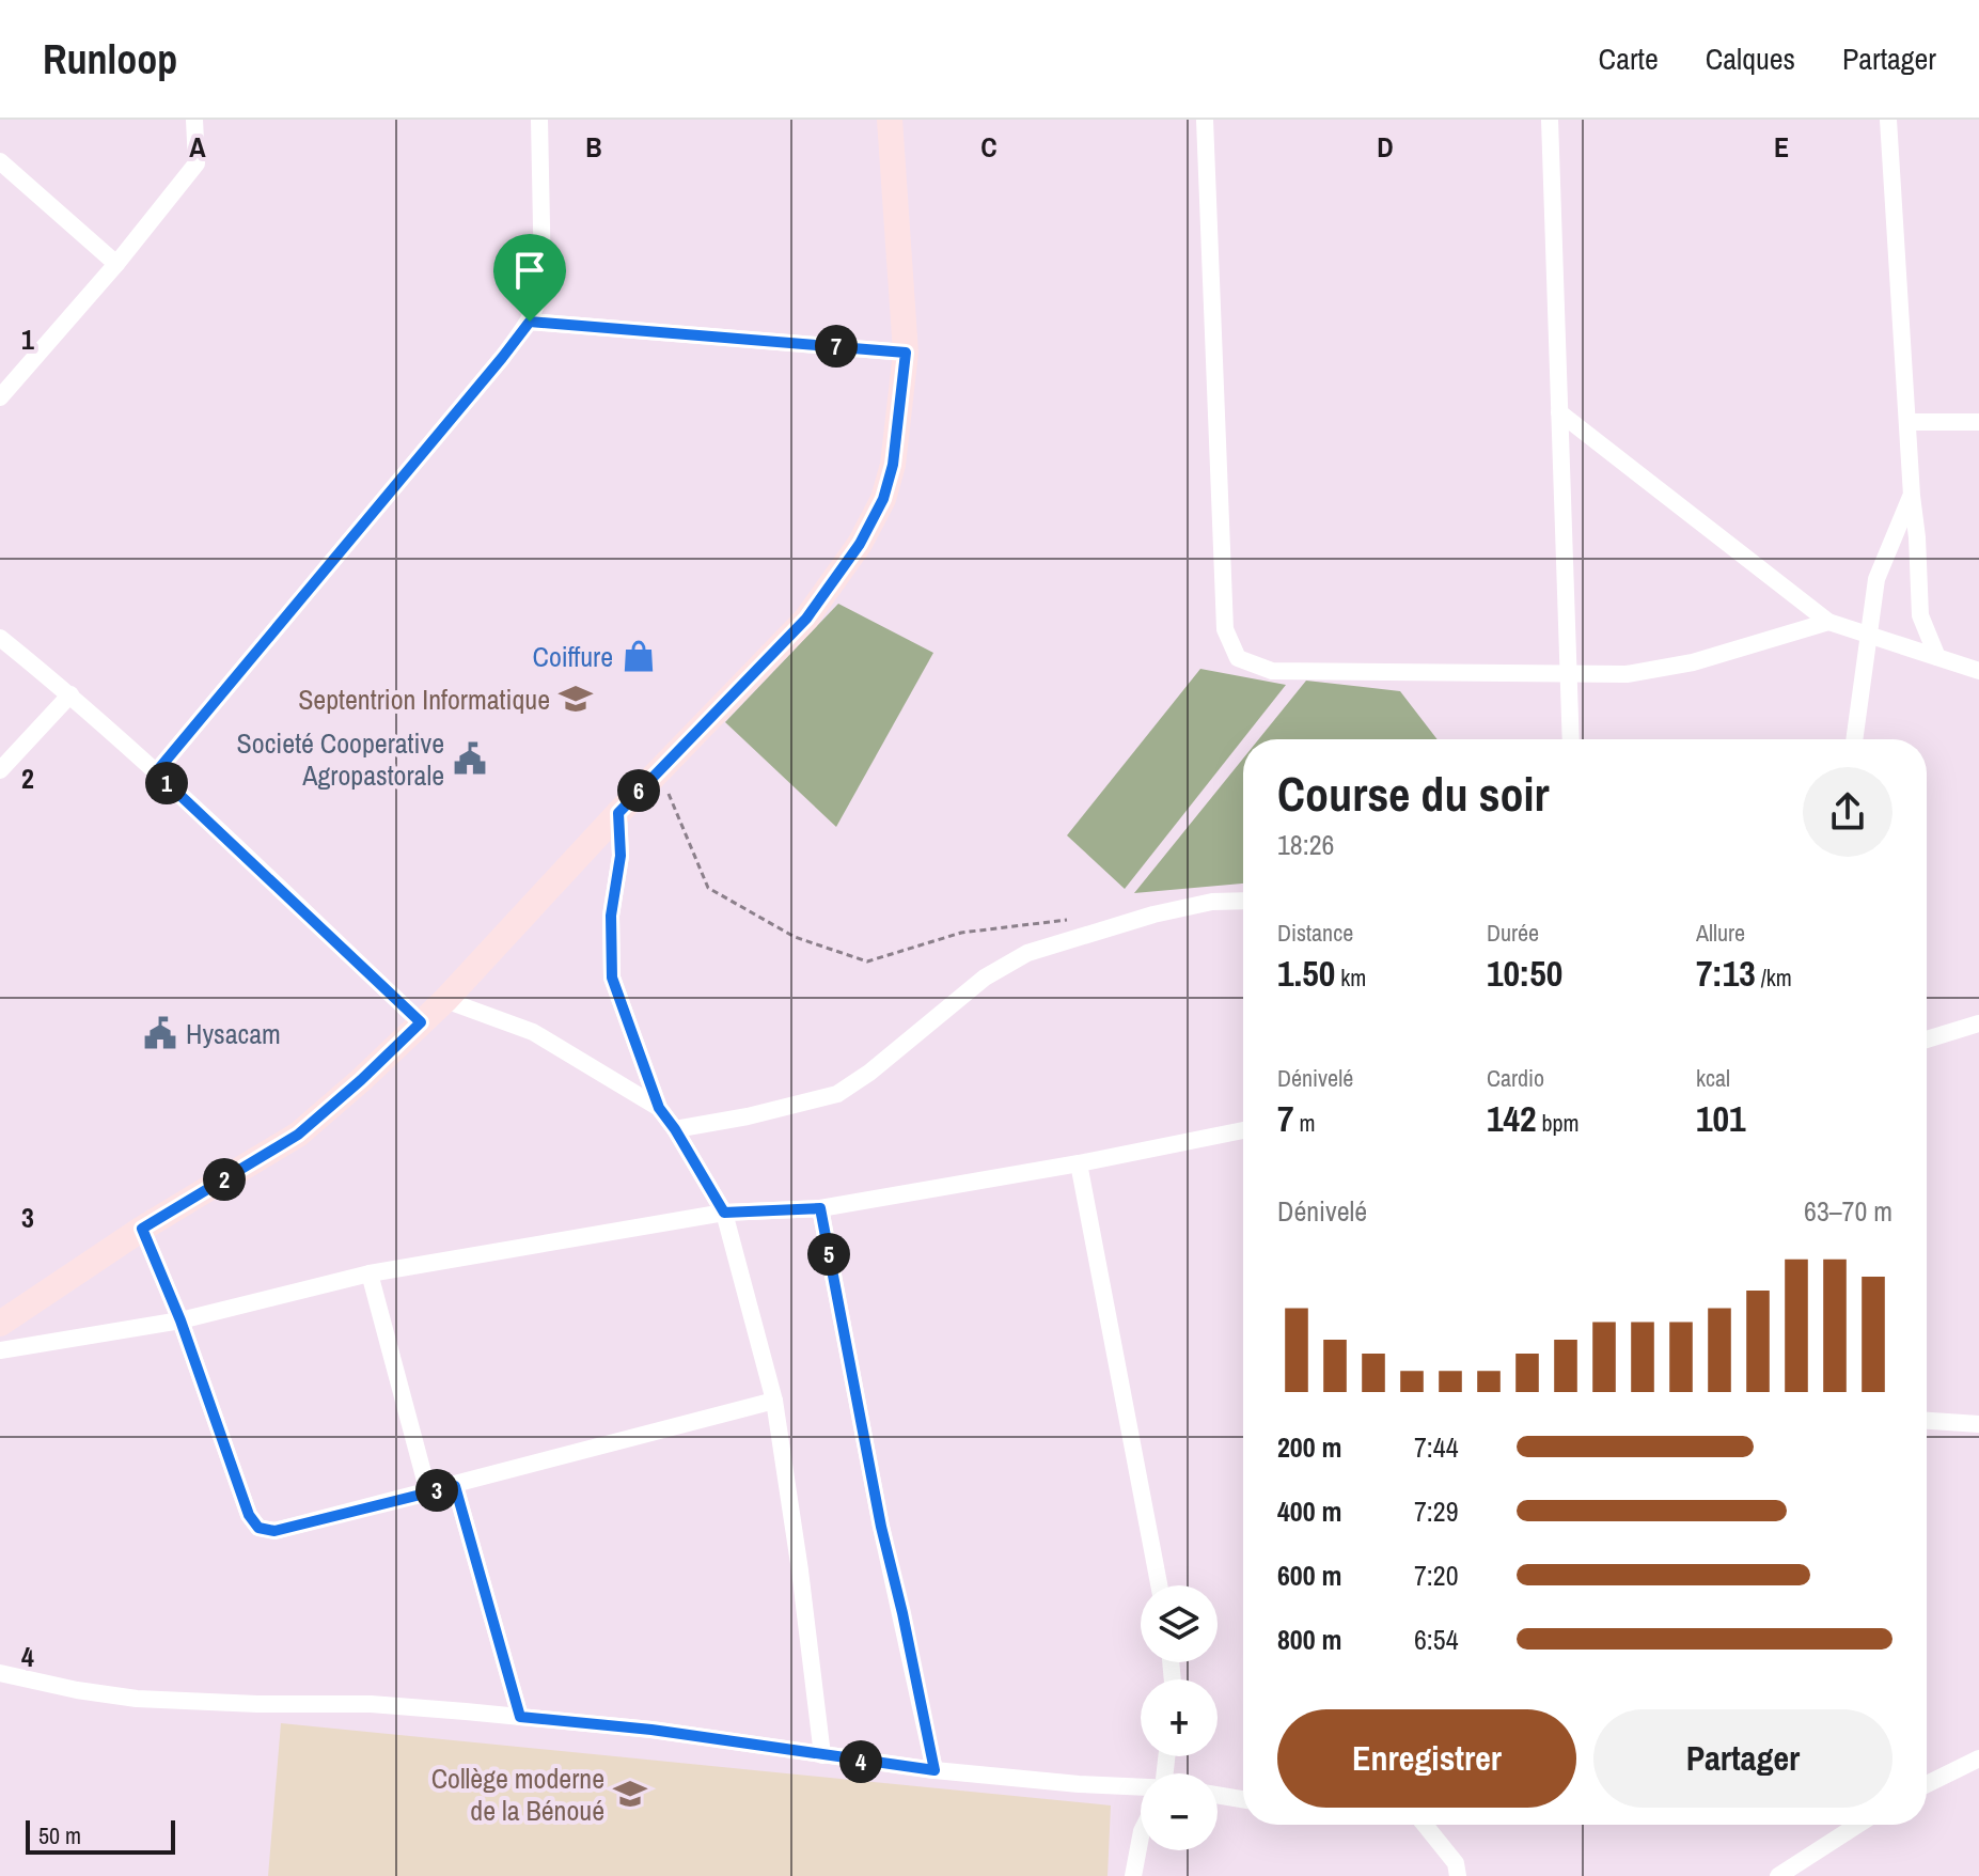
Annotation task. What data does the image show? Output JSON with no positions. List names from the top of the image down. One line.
{"places":{"shop":["Coiffure"],"school or university":["Septentrion Informatique","Collège moderne de la Bénoué"],"public building":["Societé Cooperative Agropastorale","Hysacam"]},"scale_bar":"50 m","page":{"header":"Runloop","nav":["Carte","Calques","Partager"],"pins":["7","1","6","2","5","3","4"],"heading":["Course du soir","18:26"],"stats":[["Distance","1.50 km"],["Durée","10:50"],["Allure","7:13 /km"],["Dénivelé","7 m"],["Cardio","142 bpm"],["kcal","101"]],"chart":["Dénivelé","63–70 m"],"list":[{"name":"200 m","note":"7:44"},{"name":"400 m","note":"7:29"},{"name":"600 m","note":"7:20"},{"name":"800 m","note":"6:54"}],"map_buttons":["+","−"],"buttons":["Enregistrer","Partager"],"scale":"50 m"},"grid":{"columns":["A","B","C","D","E"],"rows":["1","2","3","4"]}}
